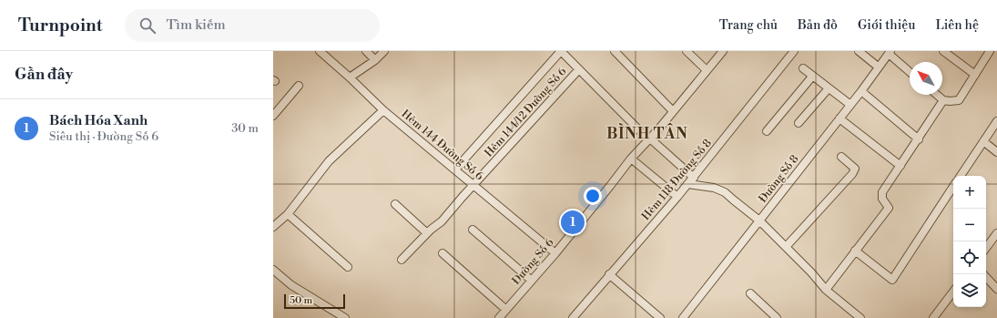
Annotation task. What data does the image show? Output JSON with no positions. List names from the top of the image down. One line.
{"streets":{"street":["Hẻm 144/12 Đường Số 6","Hẻm 144 Đường Số 6","Đường Số 8","Hẻm 118 Đường Số 8","Đường Số 6"]},"crossings":[["Hẻm 144/12 Đường Số 6","Hẻm 144 Đường Số 6"],["Hẻm 144 Đường Số 6","Đường Số 6"]],"districts":["BÌNH TÂN"],"scale_bar":"50 m","north":"top left","page":{"header":"Turnpoint","search":"Tìm kiếm","nav":["Trang chủ","Bản đồ","Giới thiệu","Liên hệ"],"heading":"Gần đây","list":[{"mark":"1","name":"Bách Hóa Xanh","note":"Siêu thị · Đường Số 6","value":"30 m"}],"map_buttons":["+","−"],"pins":"1","scale":"50 m"}}
